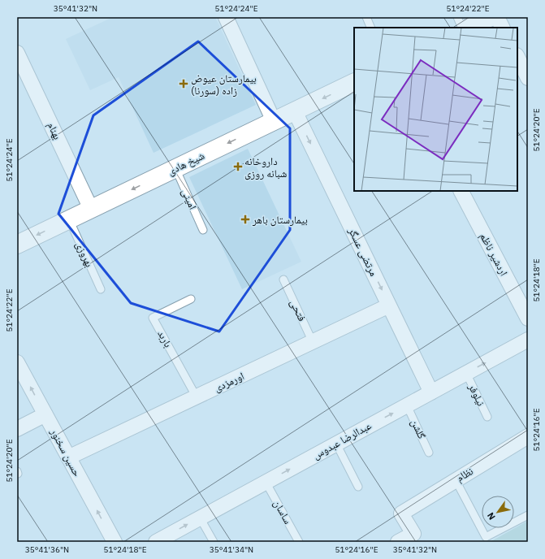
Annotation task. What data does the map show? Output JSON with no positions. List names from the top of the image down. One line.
{"streets":{"street":["بهنام","شیخ هادی","مرتضی عسگر","اردشیر ناظم","اورمزدی","عبدالرضا عبدوس","حسین سخنور","نظام"],"lane":["امینی","بهروزی","فتحی","باربد","نیلوفر","گلشن","ساسان"]},"crossings":[["بهنام","شیخ هادی"],["شیخ هادی","امینی"],["شیخ هادی","مرتضی عسگر"],["شیخ هادی","بهروزی"],["مرتضی عسگر","اورمزدی"],["مرتضی عسگر","عبدالرضا عبدوس"],["فتحی","اورمزدی"],["باربد","اورمزدی"],["اورمزدی","حسین سخنور"],["نیلوفر","عبدالرضا عبدوس"],["گلشن","عبدالرضا عبدوس"],["عبدالرضا عبدوس","ساسان"]],"one_way":["شیخ هادی","مرتضی عسگر","عبدالرضا عبدوس","حسین سخنور"],"places":{"health":["بیمارستان عیوض زاده (سورنا)","داروخانه شبانه روزی","بیمارستان باهر"]},"north":"bottom left","coordinates":["35°41'32\"N","51°24'24\"E","51°24'22\"E","51°24'20\"E","51°24'18\"E","51°24'16\"E","35°41'36\"N","35°41'34\"N"]}
